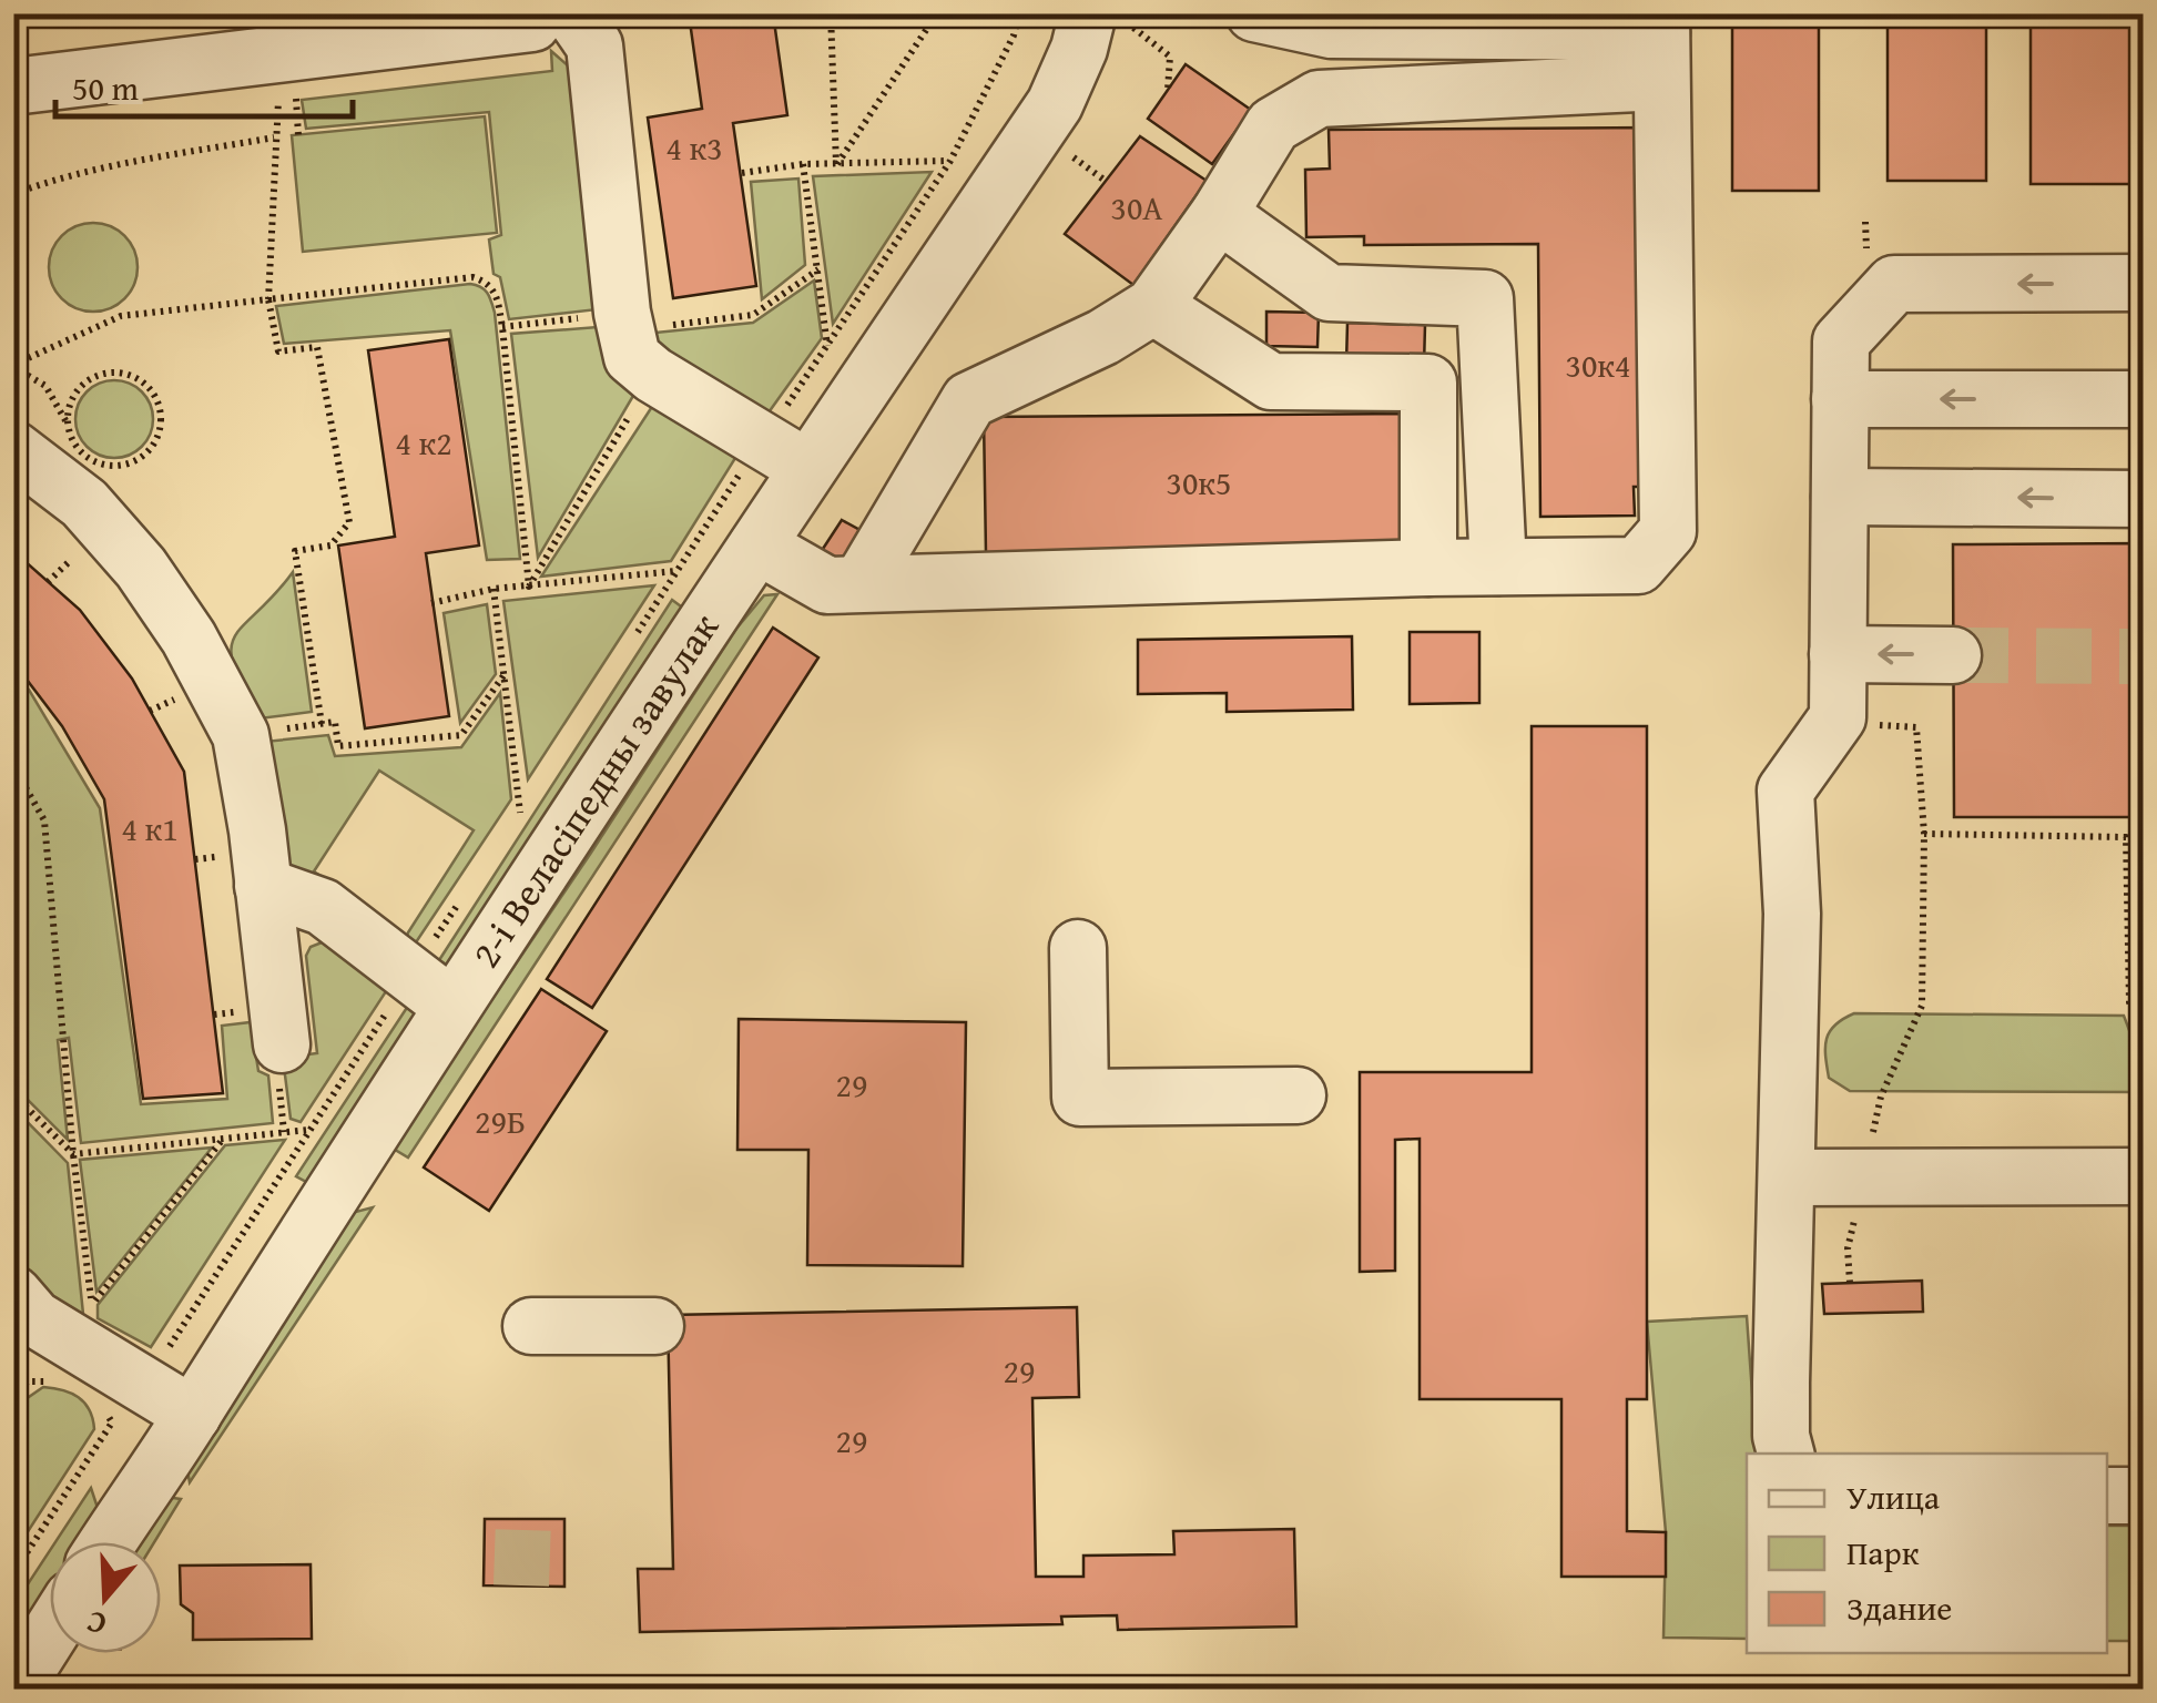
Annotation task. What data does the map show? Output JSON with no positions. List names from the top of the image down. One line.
{"streets":{"street":["2-і Веласіпедны завулак"]},"house_numbers":["4 к3","30А","30к4","4 к2","30к5","4 к1","29","29Б","29","29"],"legend":["Улица","Парк","Здание"],"scale_bar":"50 m","north":"bottom"}
